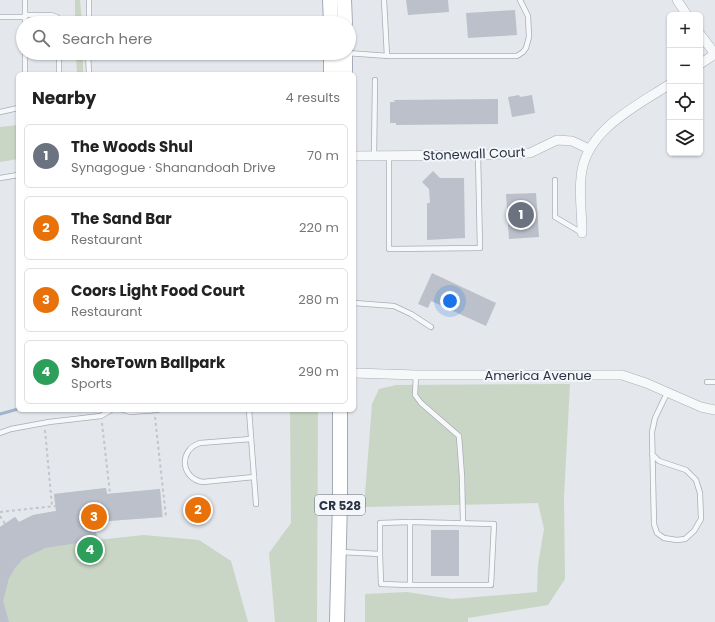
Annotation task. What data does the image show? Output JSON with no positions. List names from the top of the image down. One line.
{"streets":{"main road":["CR 528"],"street":["Stonewall Court","America Avenue"]},"page":{"map_buttons":["+","−"],"search":"Search here","heading":["Nearby","4 results"],"list":[{"mark":"1","name":"The Woods Shul","note":"Synagogue · Shanandoah Drive","value":"70 m"},{"mark":"2","name":"The Sand Bar","note":"Restaurant","value":"220 m"},{"mark":"3","name":"Coors Light Food Court","note":"Restaurant","value":"280 m"},{"mark":"4","name":"ShoreTown Ballpark","note":"Sports","value":"290 m"}],"pins":["1","2","3","4"]}}
